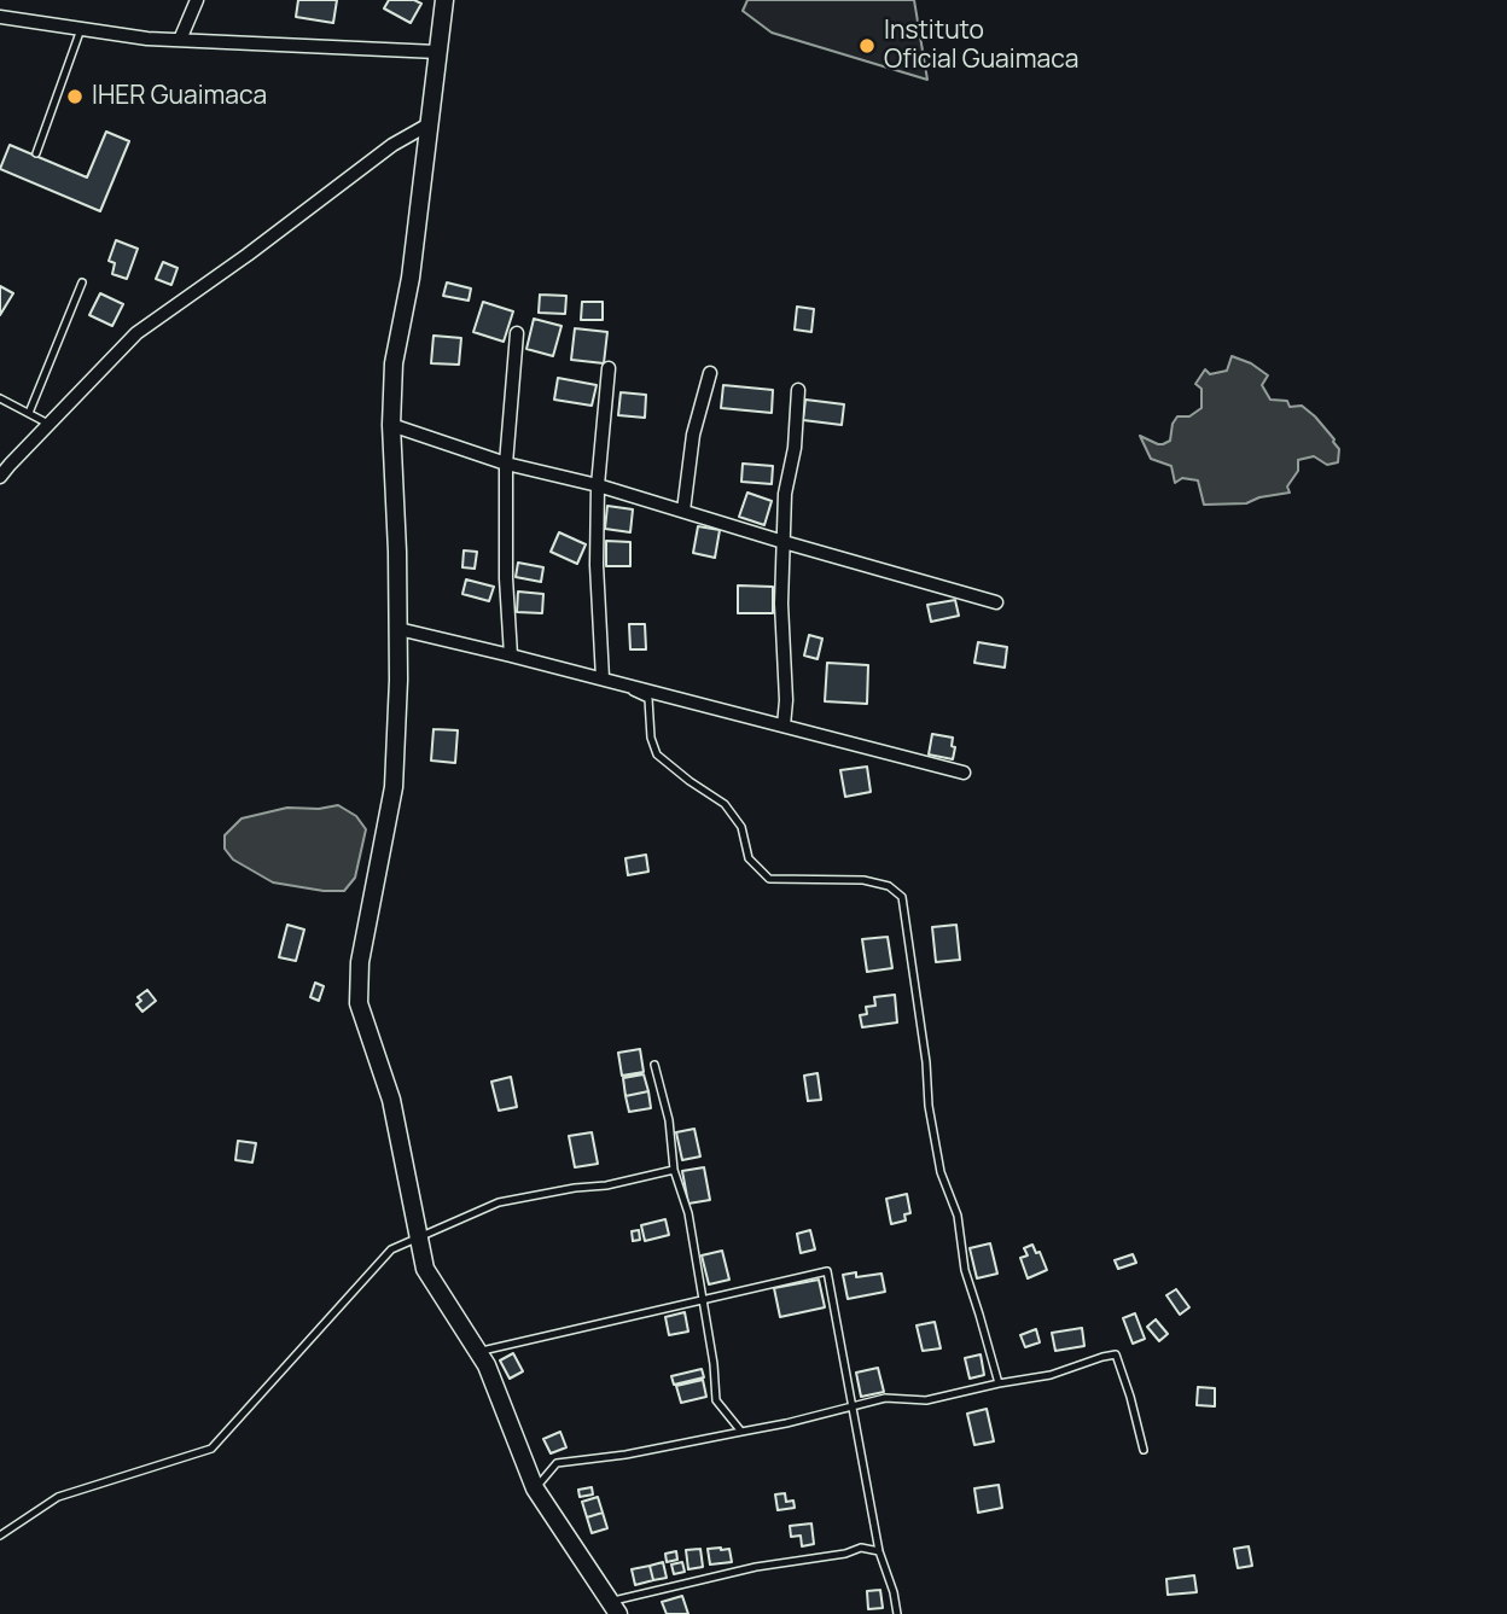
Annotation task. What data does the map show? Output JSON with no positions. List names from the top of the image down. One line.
{"places":["Instituto Oficial Guaimaca","IHER Guaimaca"]}
